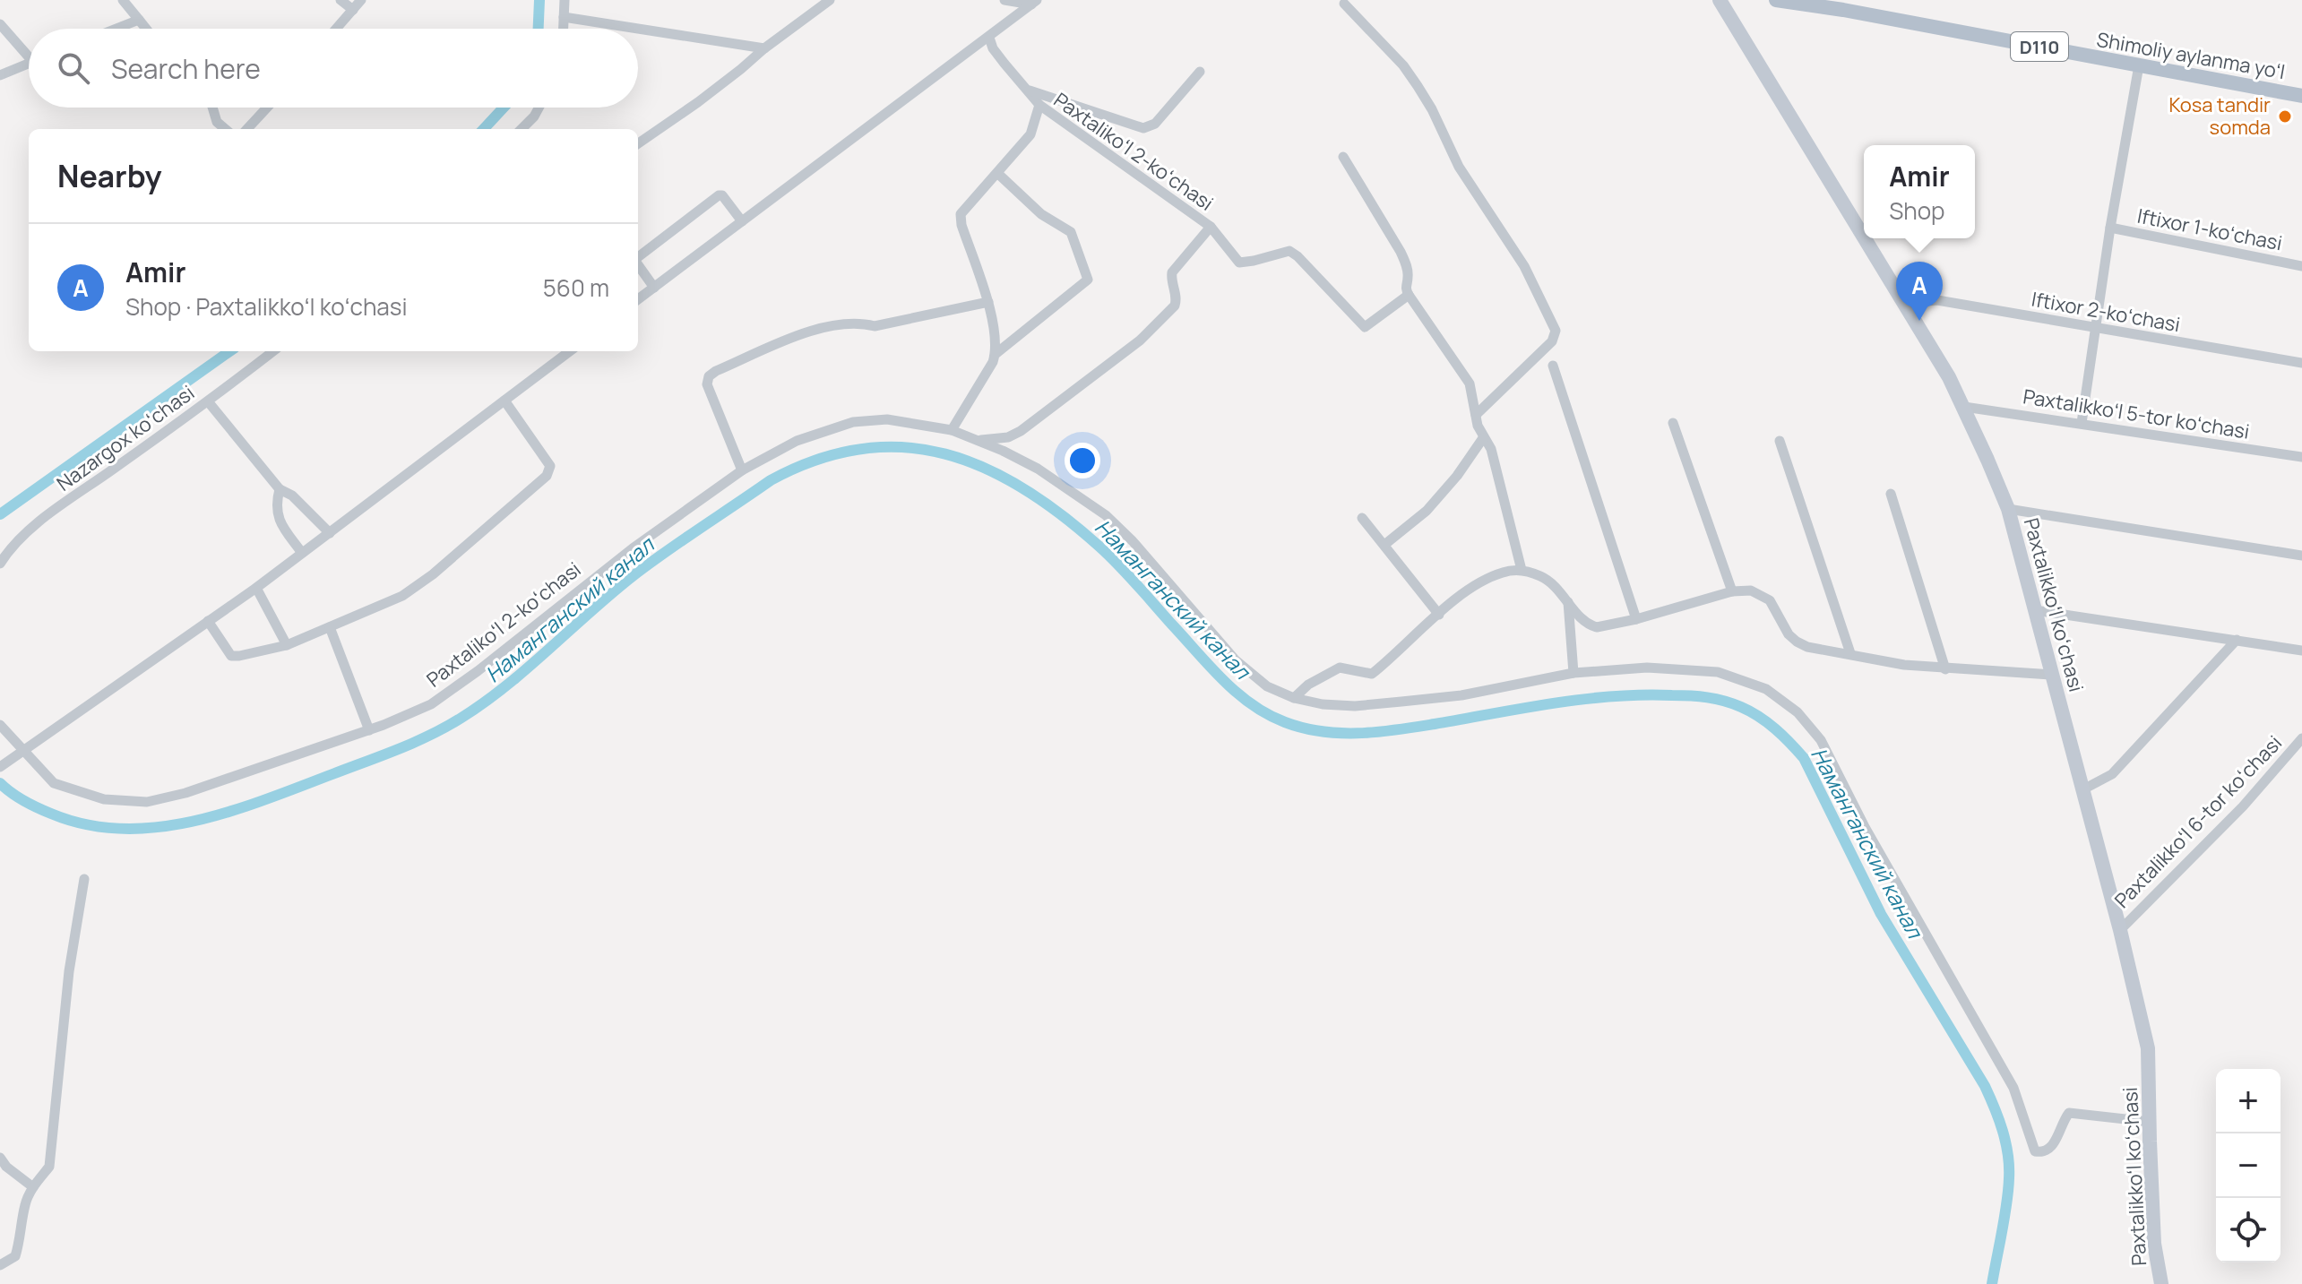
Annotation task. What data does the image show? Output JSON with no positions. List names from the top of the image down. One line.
{"streets":{"main road":["D110","Shimoliy aylanma yoʻl"],"street":["Paxtalikoʻl 2-koʻchasi","Iftixor 1-koʻchasi","Iftixor 2-koʻchasi","Paxtalikkoʻl 5-tor koʻchasi","Nazargox koʻchasi","Paxtalikkoʻl koʻchasi","Paxtalikkoʻl 6-tor koʻchasi"]},"crossings":[["Iftixor 2-koʻchasi","Paxtalikkoʻl koʻchasi"],["Paxtalikkoʻl 5-tor koʻchasi","Paxtalikkoʻl koʻchasi"],["Paxtalikkoʻl koʻchasi","Paxtalikkoʻl 6-tor koʻchasi"]],"water":["Наманганский канал"],"places":["Kosa tandir somda"],"page":{"search":"Search here","heading":"Nearby","popup":["Amir","Shop"],"list":[{"mark":"A","name":"Amir","note":"Shop · Paxtalikkoʻl koʻchasi","value":"560 m"}],"pins":"A","map_buttons":["+","−"]}}
